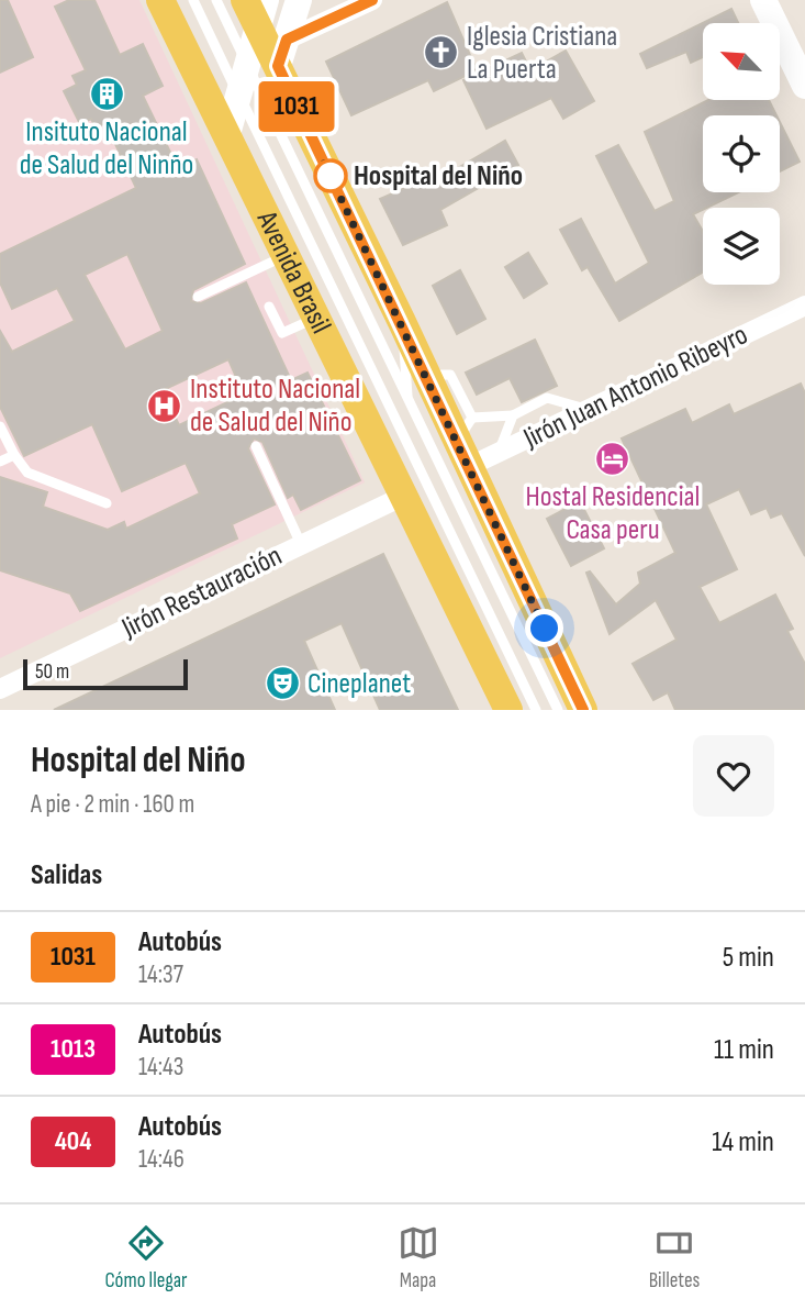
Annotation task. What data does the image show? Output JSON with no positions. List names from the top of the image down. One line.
{"streets":{"main road":["Avenida Brasil"],"street":["Jirón Juan Antonio Ribeyro","Jirón Restauración"]},"crossings":[["Avenida Brasil","Jirón Restauración"]],"places":{"church":["Iglesia Cristiana La Puerta"],"building":["Insituto Nacional de Salud del Ninño"],"other":["Hospital del Niño"],"hospital":["Instituto Nacional de Salud del Niño"],"hotel":["Hostal Residencial Casa peru"],"theatre":["Cineplanet"]},"lines":["bus line 1031"],"scale_bar":"50 m","north":"top left","page":{"on_map":"1031","scale":"50 m","heading":[["Hospital del Niño","A pie · 2 min · 160 m"],"Salidas"],"list":[{"mark":"1031","name":"Autobús","note":"14:37","value":"5 min"},{"mark":"1013","name":"Autobús","note":"14:43","value":"11 min"},{"mark":"404","name":"Autobús","note":"14:46","value":"14 min"}],"tabs":["Cómo llegar","Mapa","Billetes"]}}
